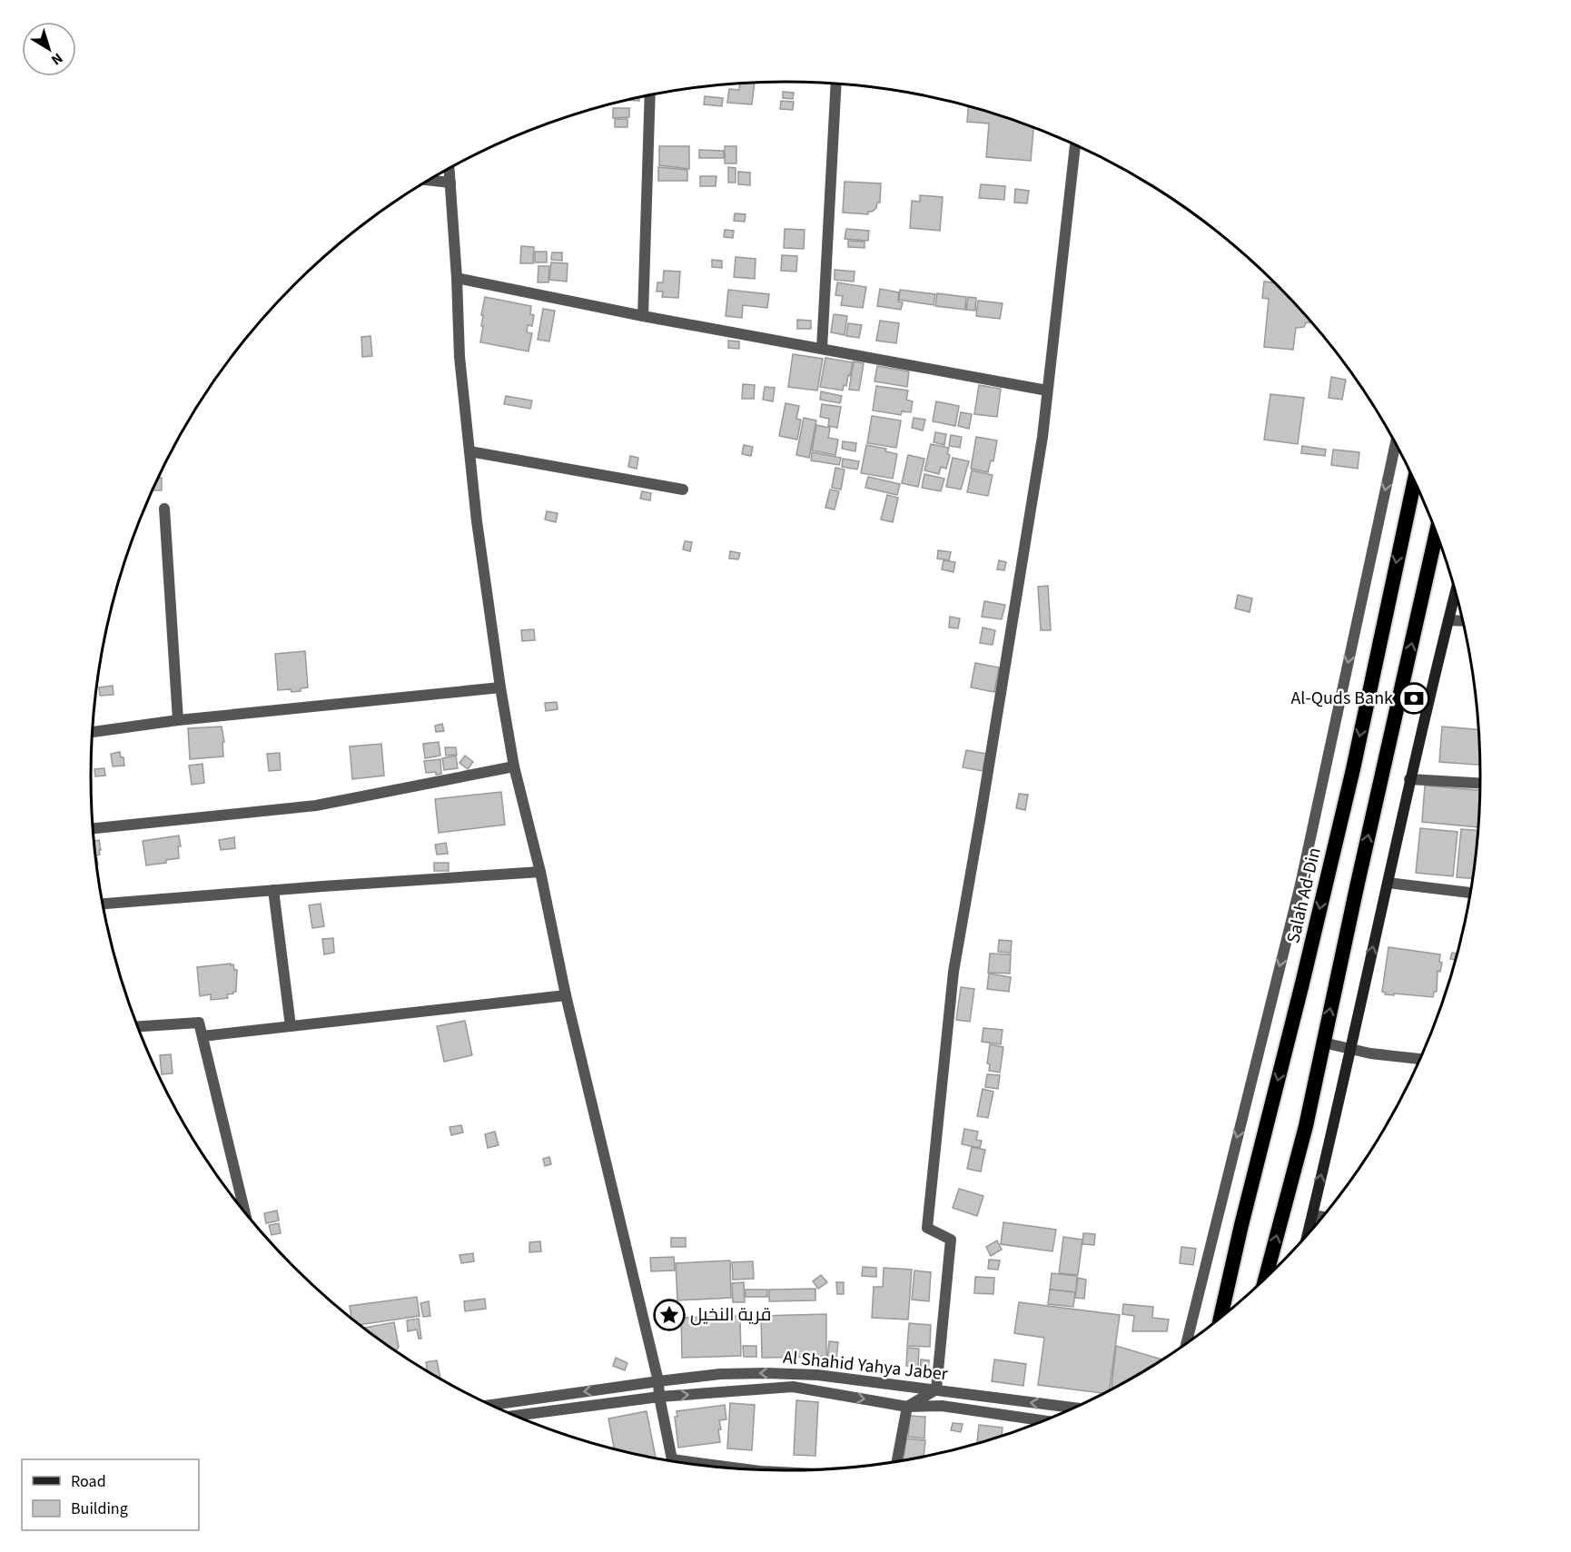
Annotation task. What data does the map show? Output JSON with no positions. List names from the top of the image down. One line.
{"streets":{"highway":["Salah Ad-Din"],"street":["Al Shahid Yahya Jaber"]},"places":{"bank":["Al-Quds Bank"],"place":["قرية النخيل"]},"legend":["Road","Building"],"north":"bottom right"}
